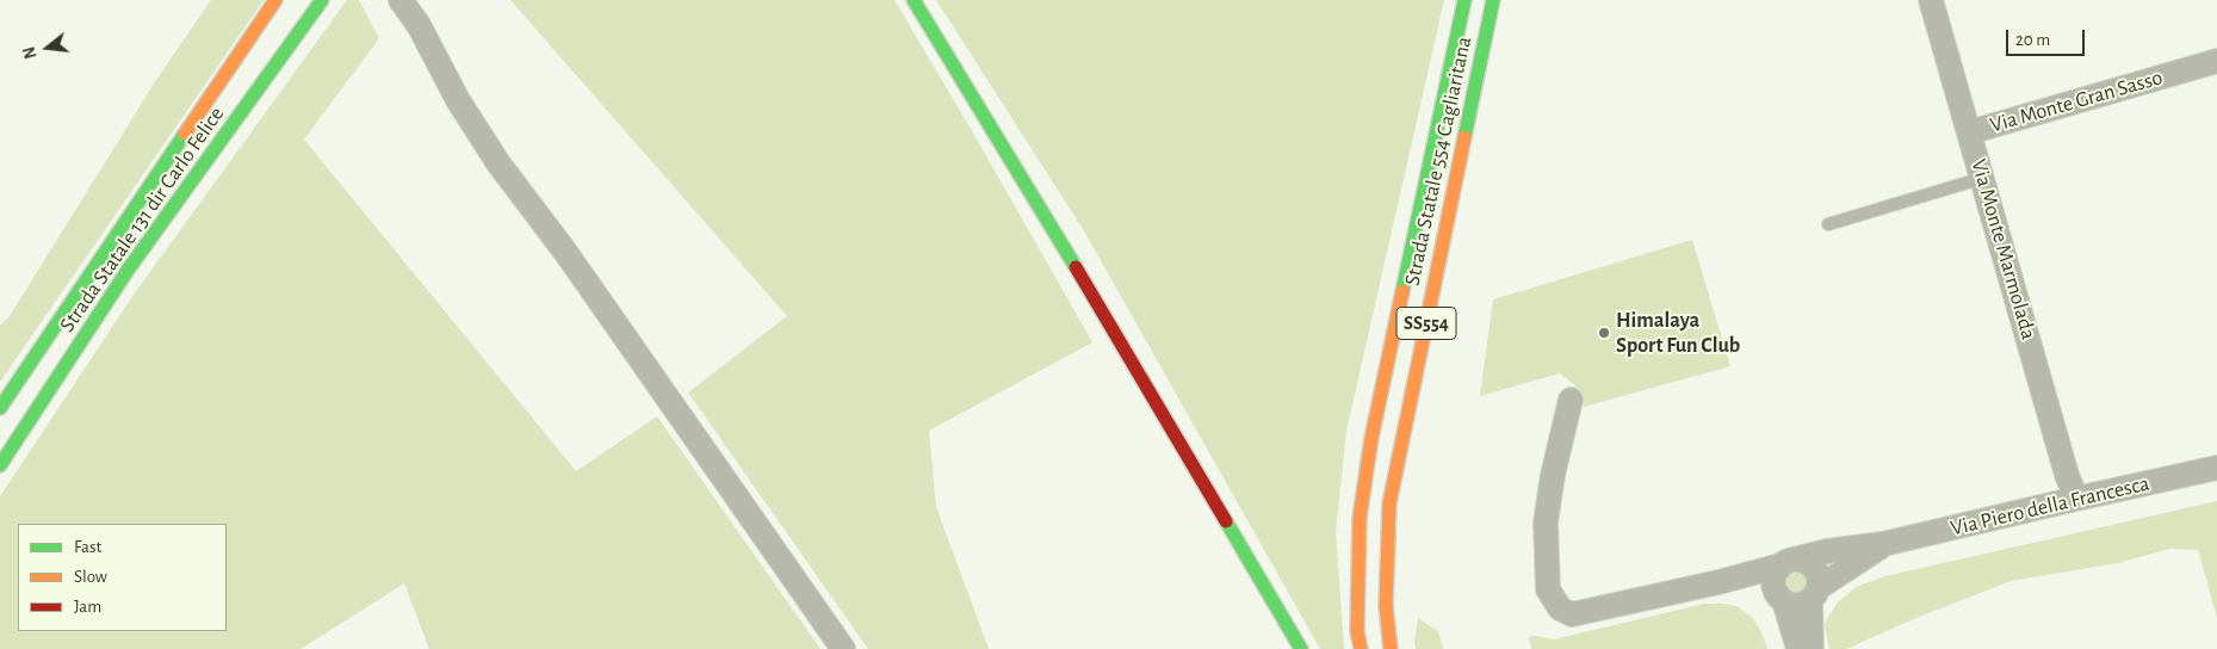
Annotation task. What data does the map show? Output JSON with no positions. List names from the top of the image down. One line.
{"streets":{"highway":["Strada Statale 554 Cagliaritana","Strada Statale 131 dir Carlo Felice","SS554"],"street":["Via Monte Gran Sasso","Via Monte Marmolada","Via Piero della Francesca"]},"crossings":[["Via Monte Gran Sasso","Via Monte Marmolada"],["Via Monte Marmolada","Via Piero della Francesca"]],"places":["Himalaya Sport Fun Club"],"legend":["Fast","Slow","Jam"],"scale_bar":"20 m","north":"left"}
